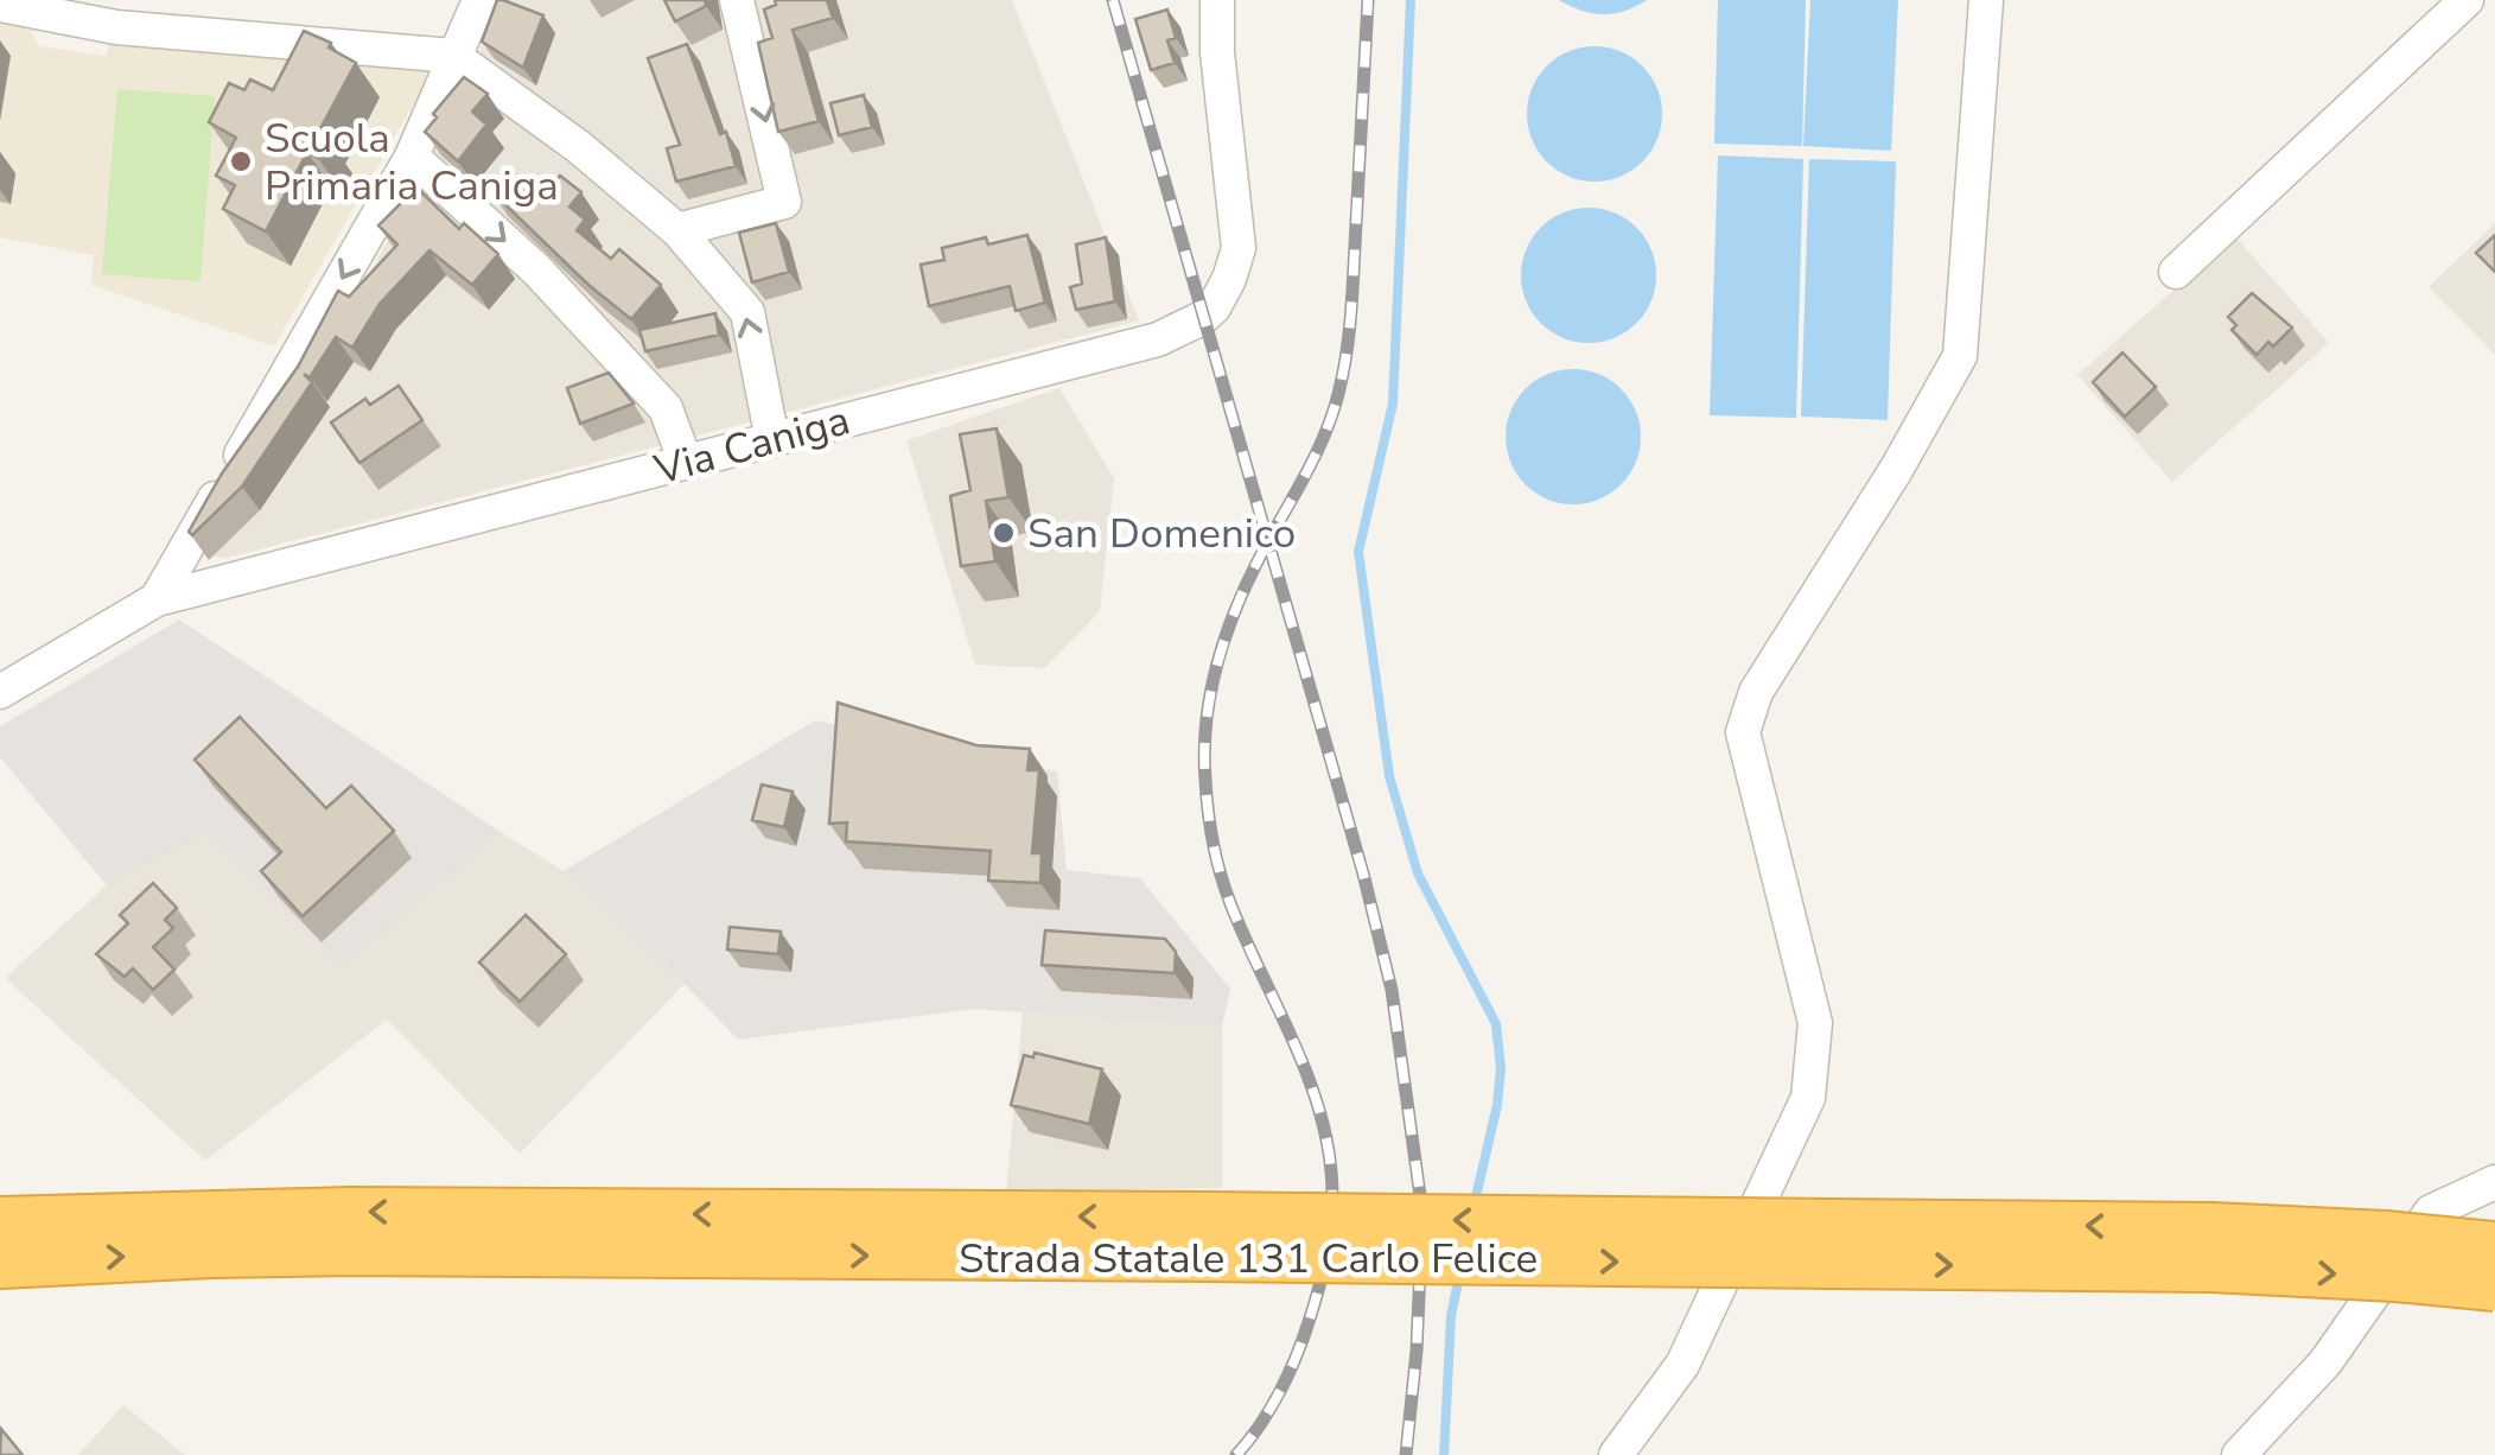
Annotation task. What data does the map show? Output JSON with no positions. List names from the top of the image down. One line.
{"streets":{"highway":["Strada Statale 131 Carlo Felice"],"street":["Via Caniga"]},"places":["Scuola Primaria Caniga","San Domenico"]}
